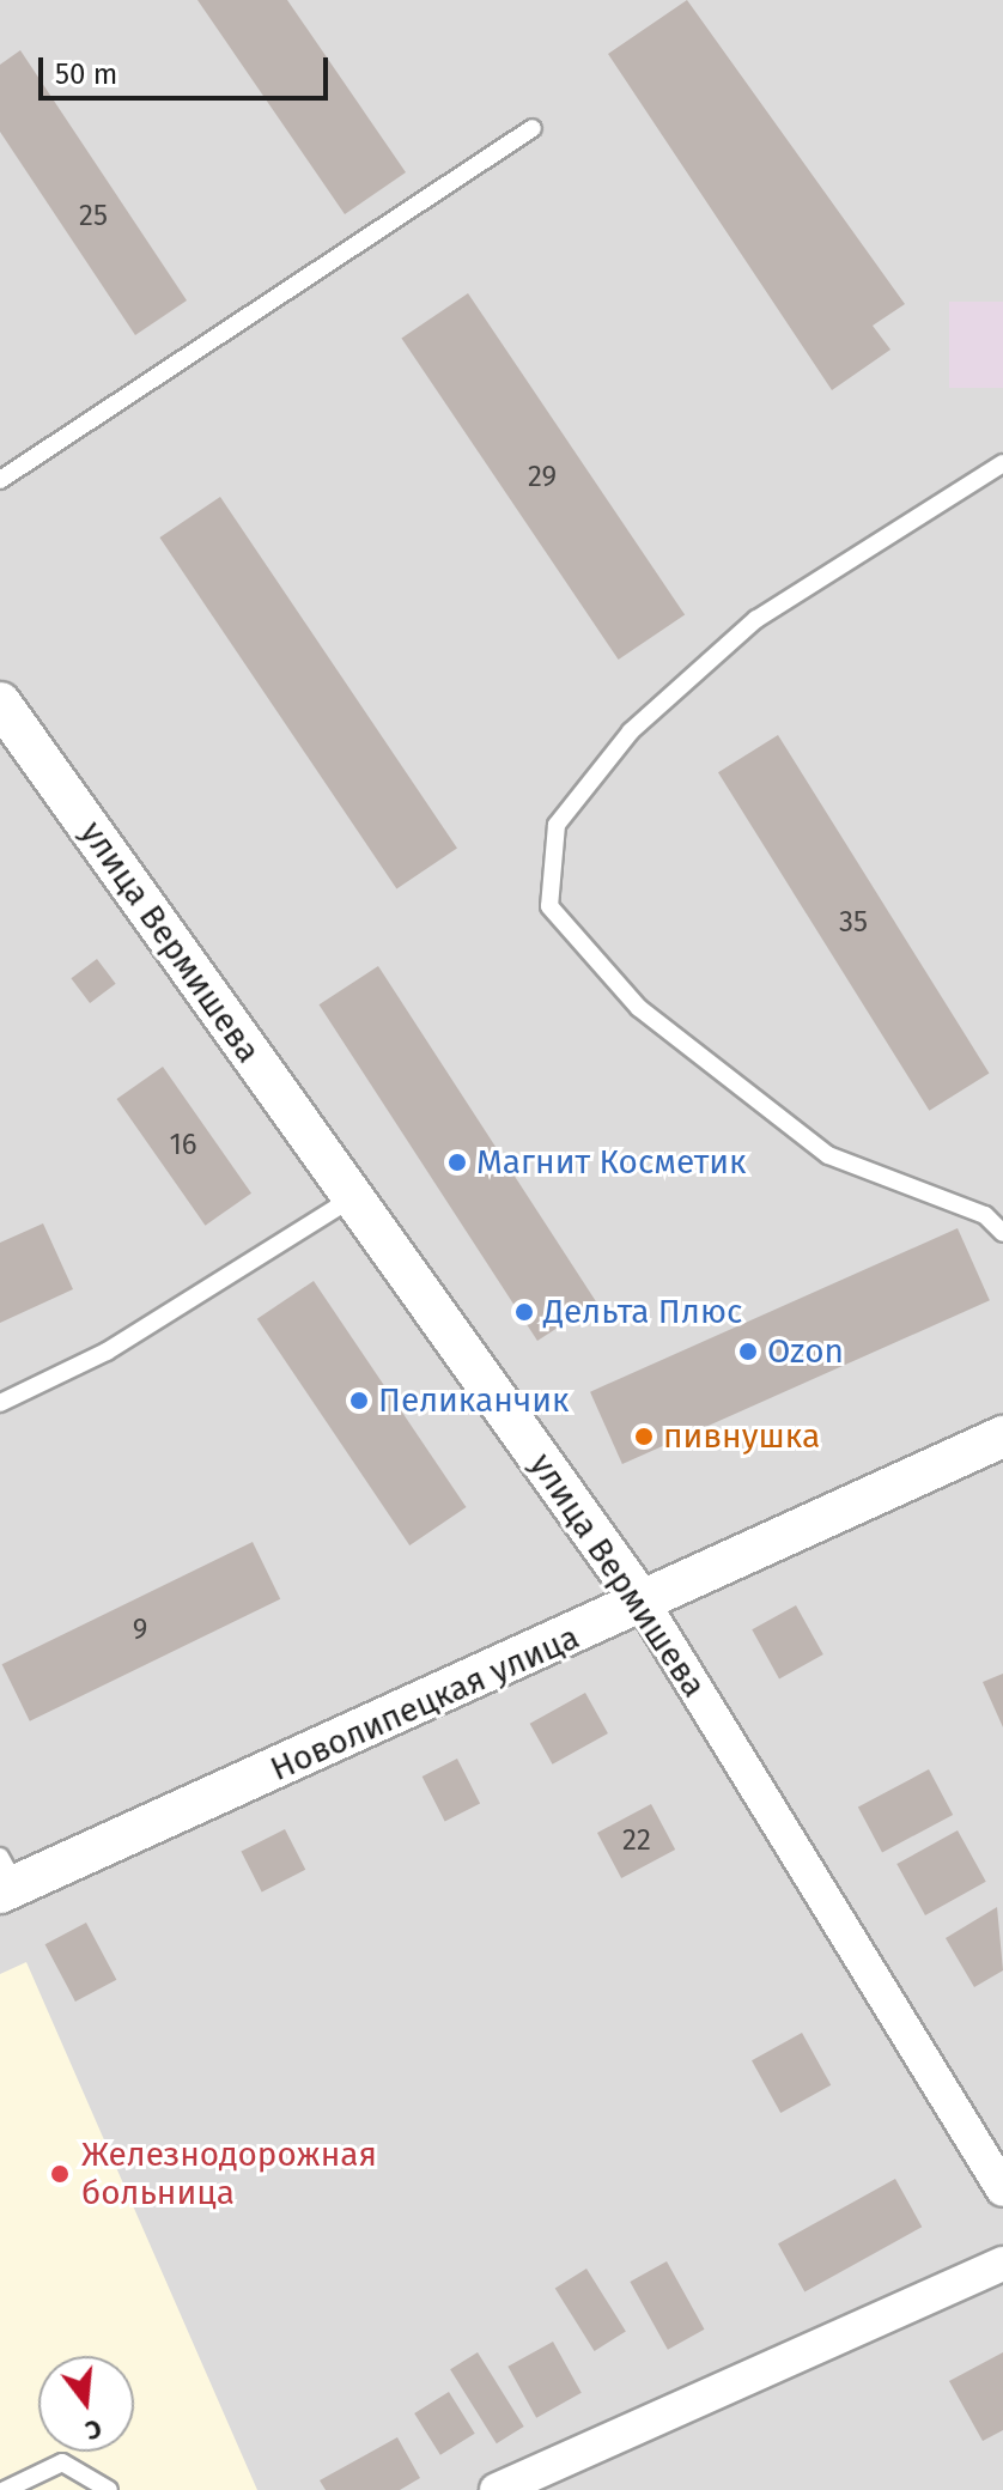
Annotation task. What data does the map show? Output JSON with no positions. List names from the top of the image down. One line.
{"streets":{"street":["улица Вермишева","Новолипецкая улица"]},"crossings":[["улица Вермишева","Новолипецкая улица"]],"places":["Магнит Косметик","Дельта Плюс","Ozon","Пеликанчик","пивнушка","Железнодорожная больница"],"house_numbers":["25","29","35","16","9","22"],"scale_bar":"50 m","north":"bottom"}
